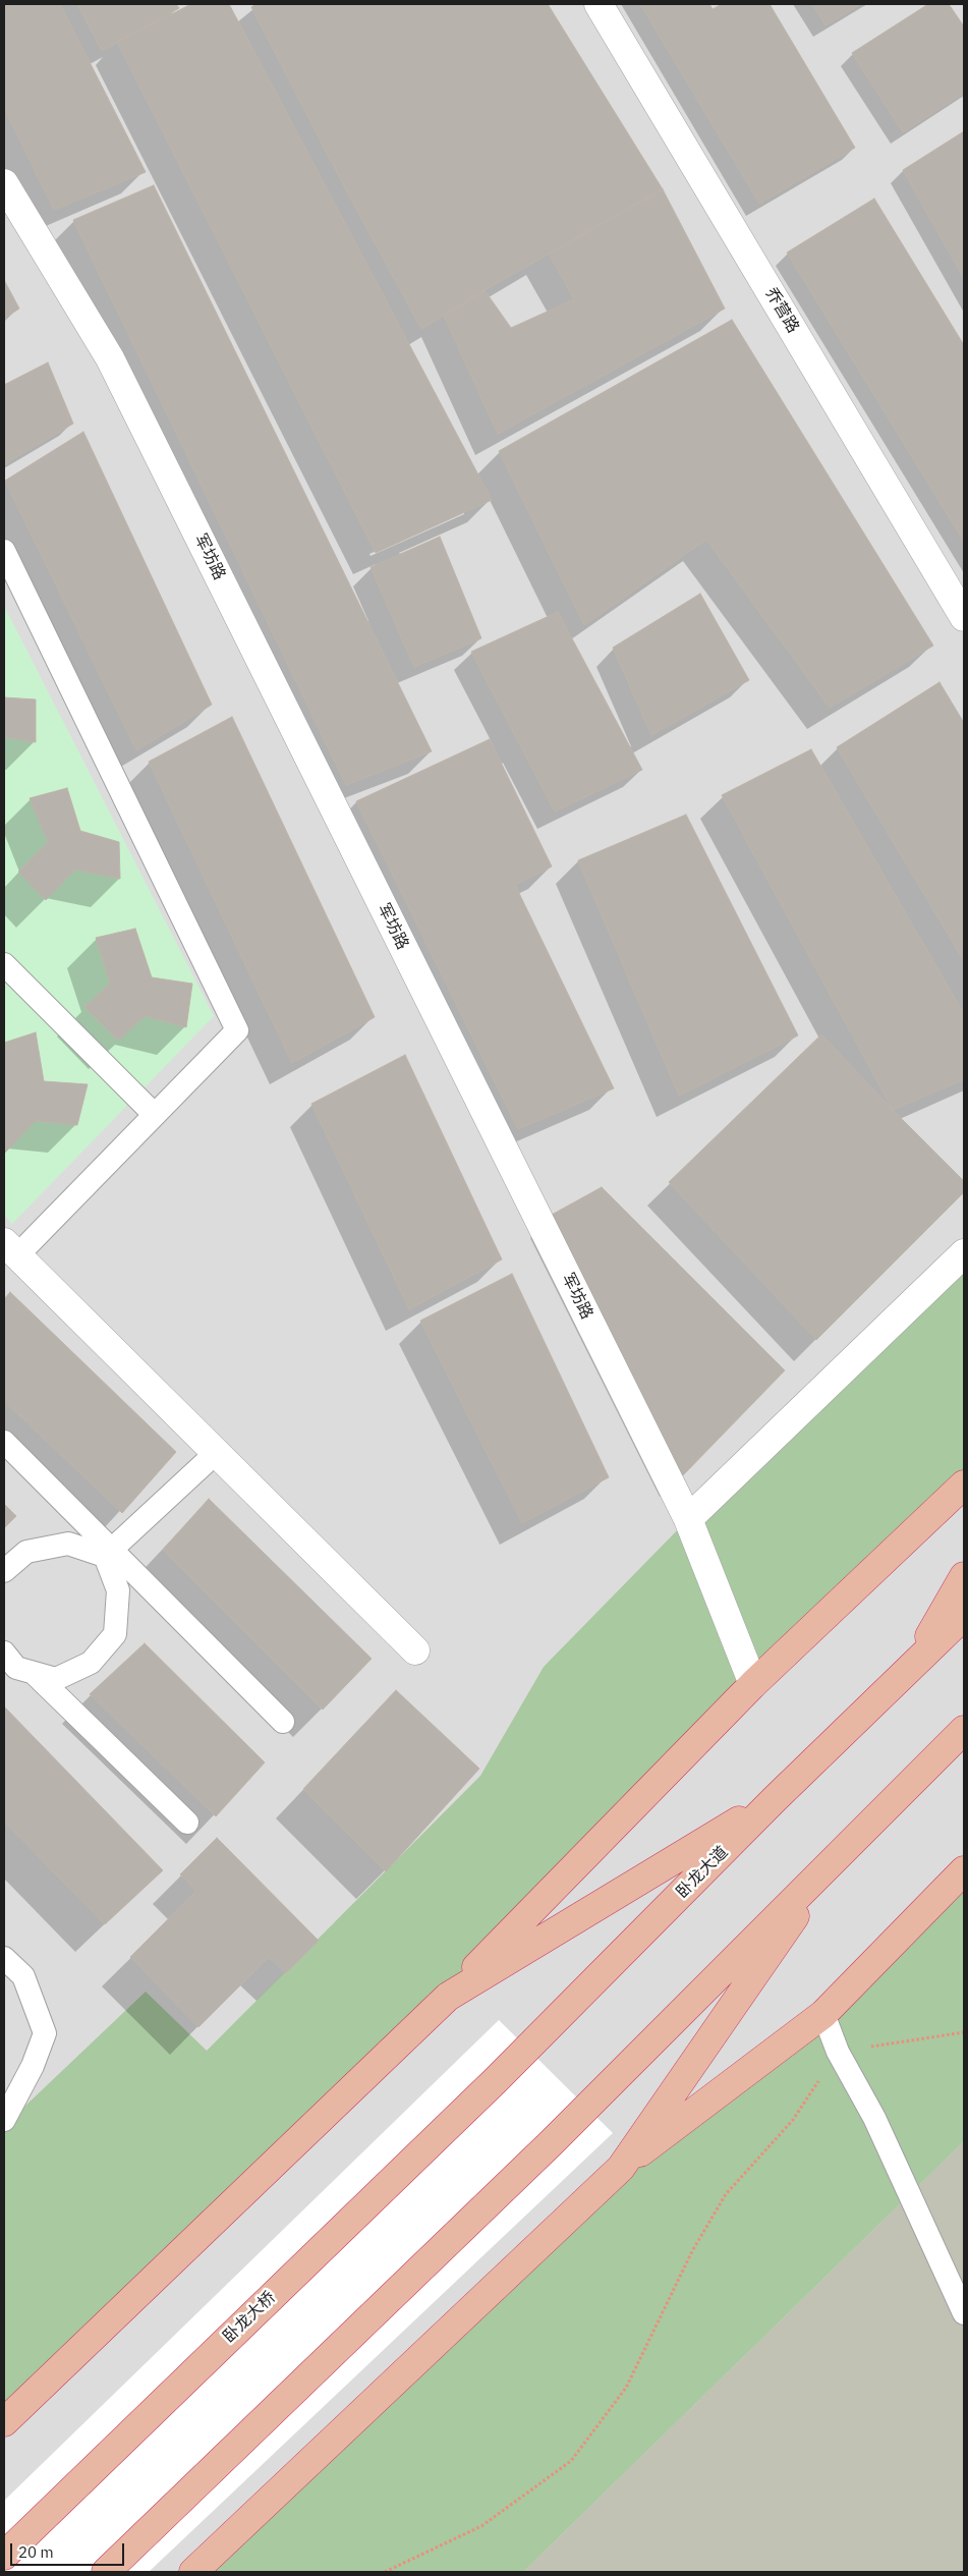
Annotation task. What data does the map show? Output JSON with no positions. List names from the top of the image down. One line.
{"streets":{"highway":["卧龙大道","卧龙大桥"],"street":["乔营路","军坊路"]},"crossings":[["卧龙大道","卧龙大桥"]],"scale_bar":"20 m"}
